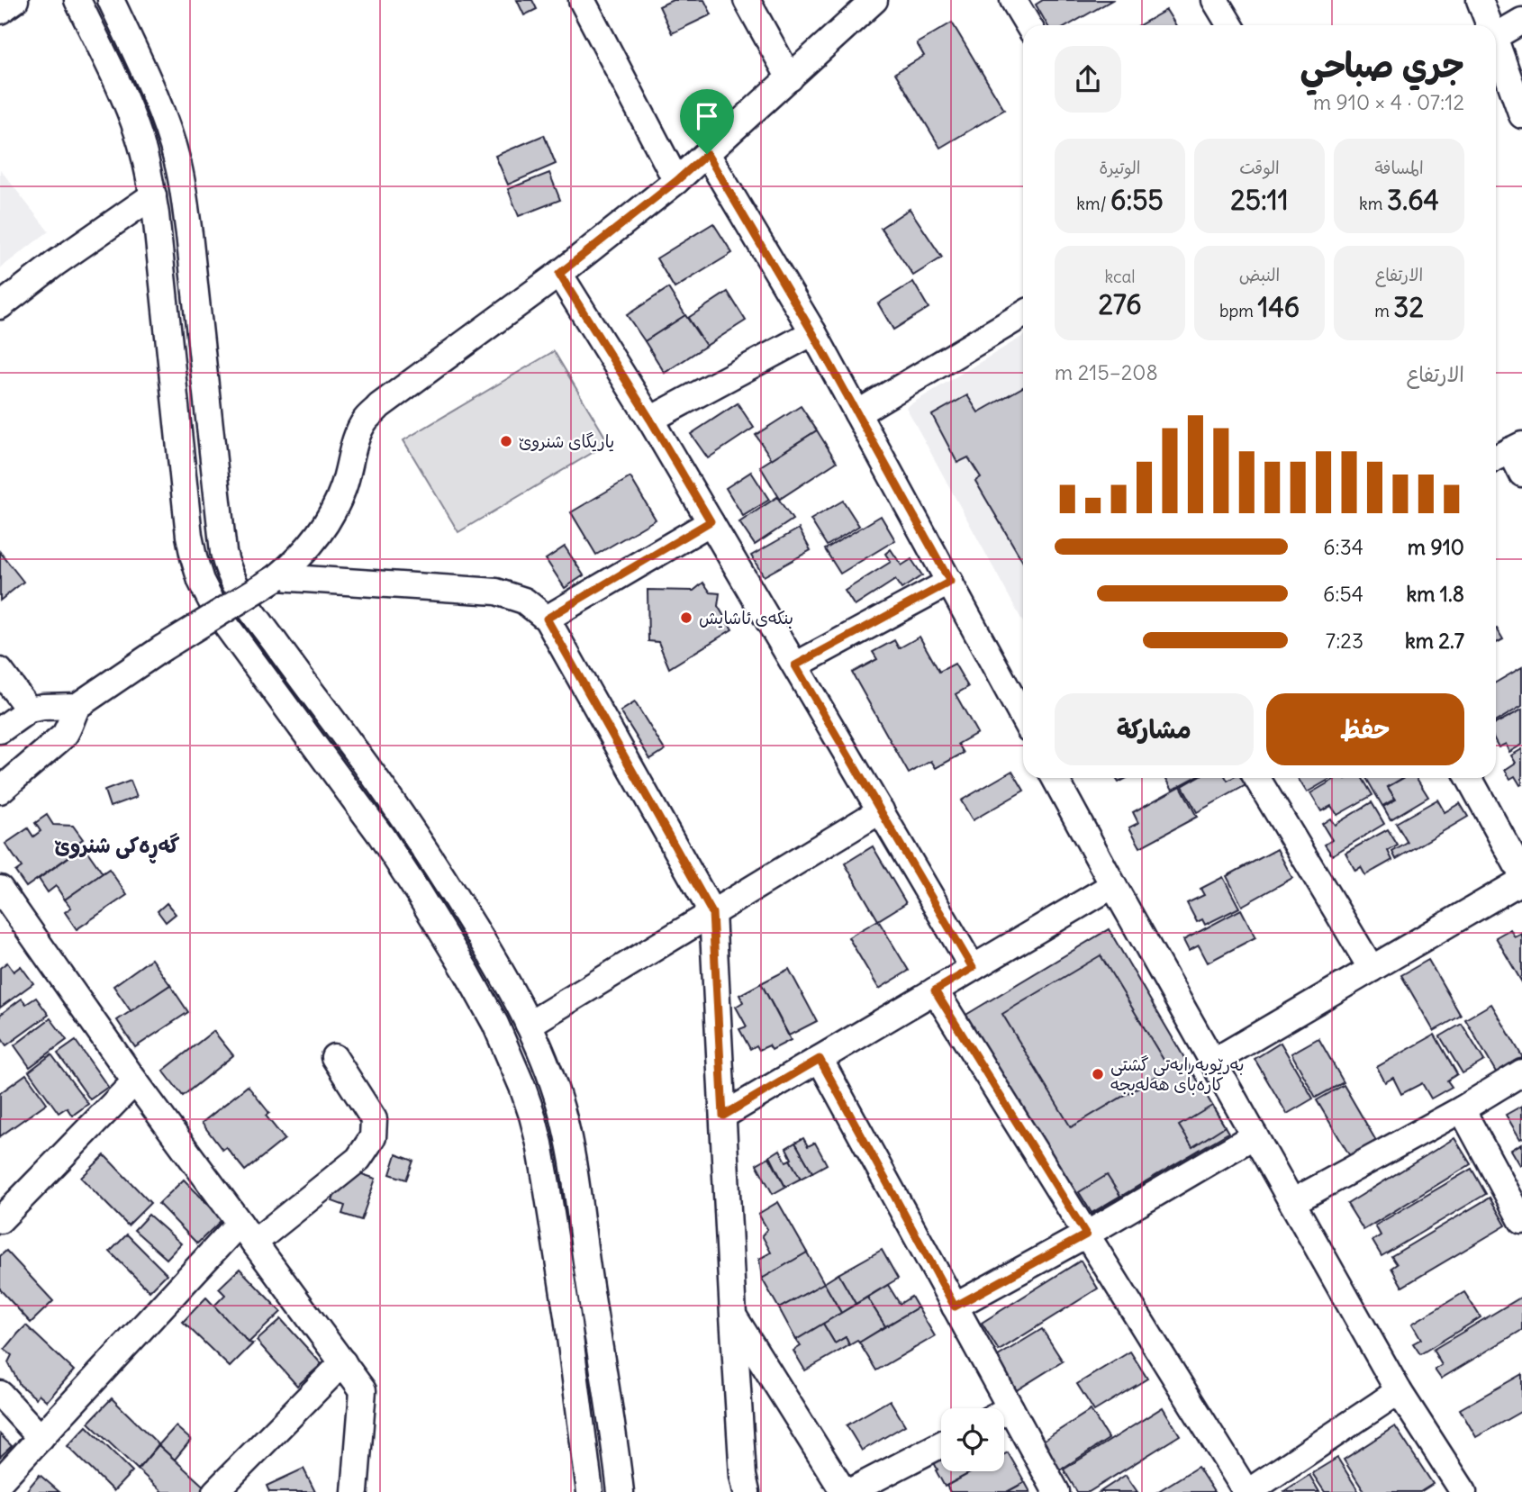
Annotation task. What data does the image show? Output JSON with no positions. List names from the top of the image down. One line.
{"districts":["گەڕەکی شنروێ"],"places":["یاریگای شنروێ","بنکەی ئاشایش","بەرێوبەرایەتی گشتی کارەبای هەلەبجە"],"page":{"heading":["جري صباحي","07:12 · 4 × 910 m"],"stats":[["المسافة","3.64 km"],["الوقت","25:11"],["الوتيرة","6:55 /km"],["الارتفاع","32 m"],["النبض","146 bpm"],["kcal","276"]],"chart":["الارتفاع","208–215 m"],"list":[{"name":"910 m","note":"6:34"},{"name":"1.8 km","note":"6:54"},{"name":"2.7 km","note":"7:23"}],"buttons":["حفظ","مشاركة"]}}
